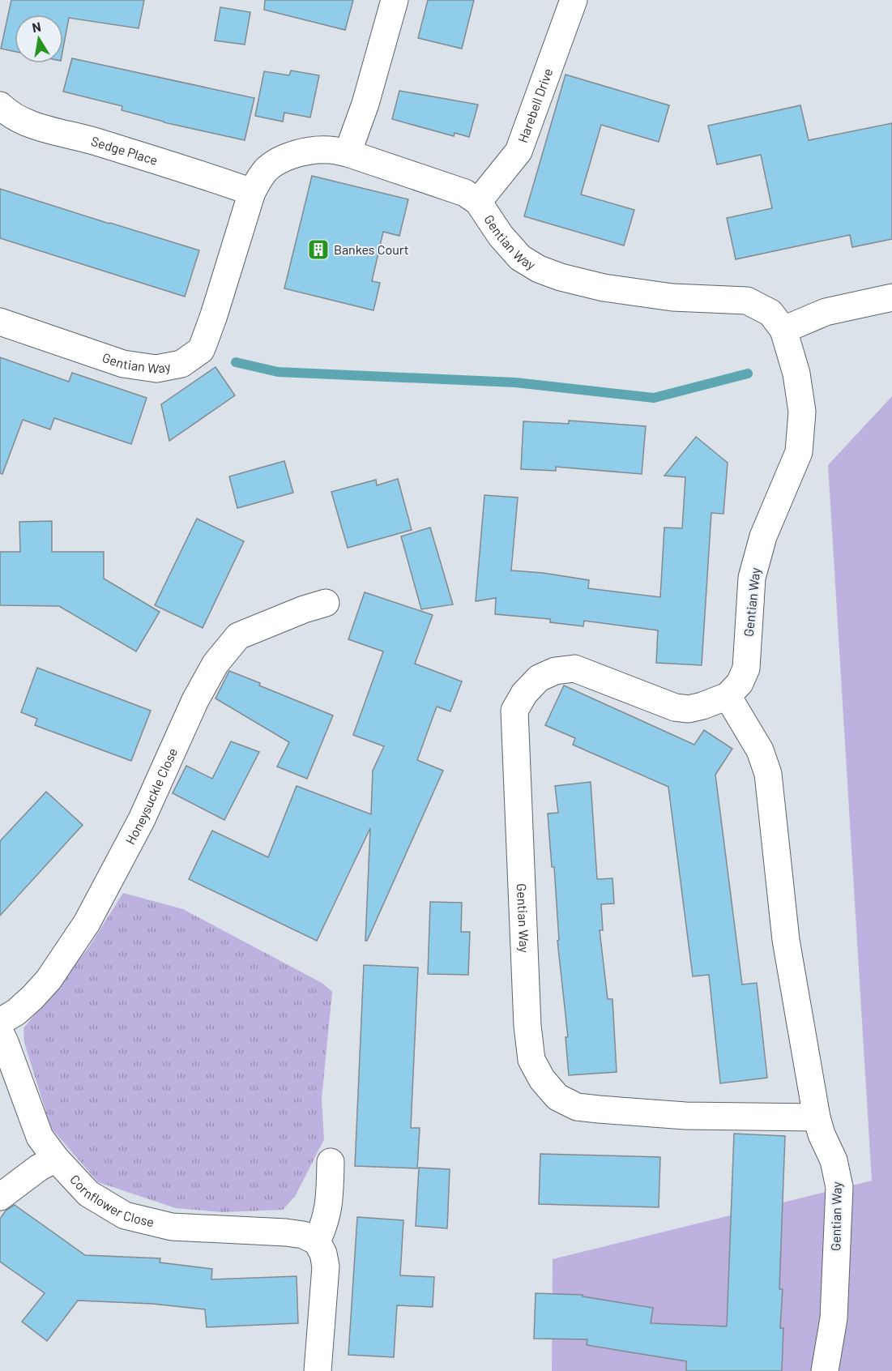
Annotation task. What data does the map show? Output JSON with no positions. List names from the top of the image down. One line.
{"streets":{"street":["Harebell Drive","Sedge Place","Gentian Way","Honeysuckle Close","Cornflower Close"]},"crossings":[["Harebell Drive","Gentian Way"],["Sedge Place","Gentian Way"]],"places":{"building":["Bankes Court"]},"north":"top"}
